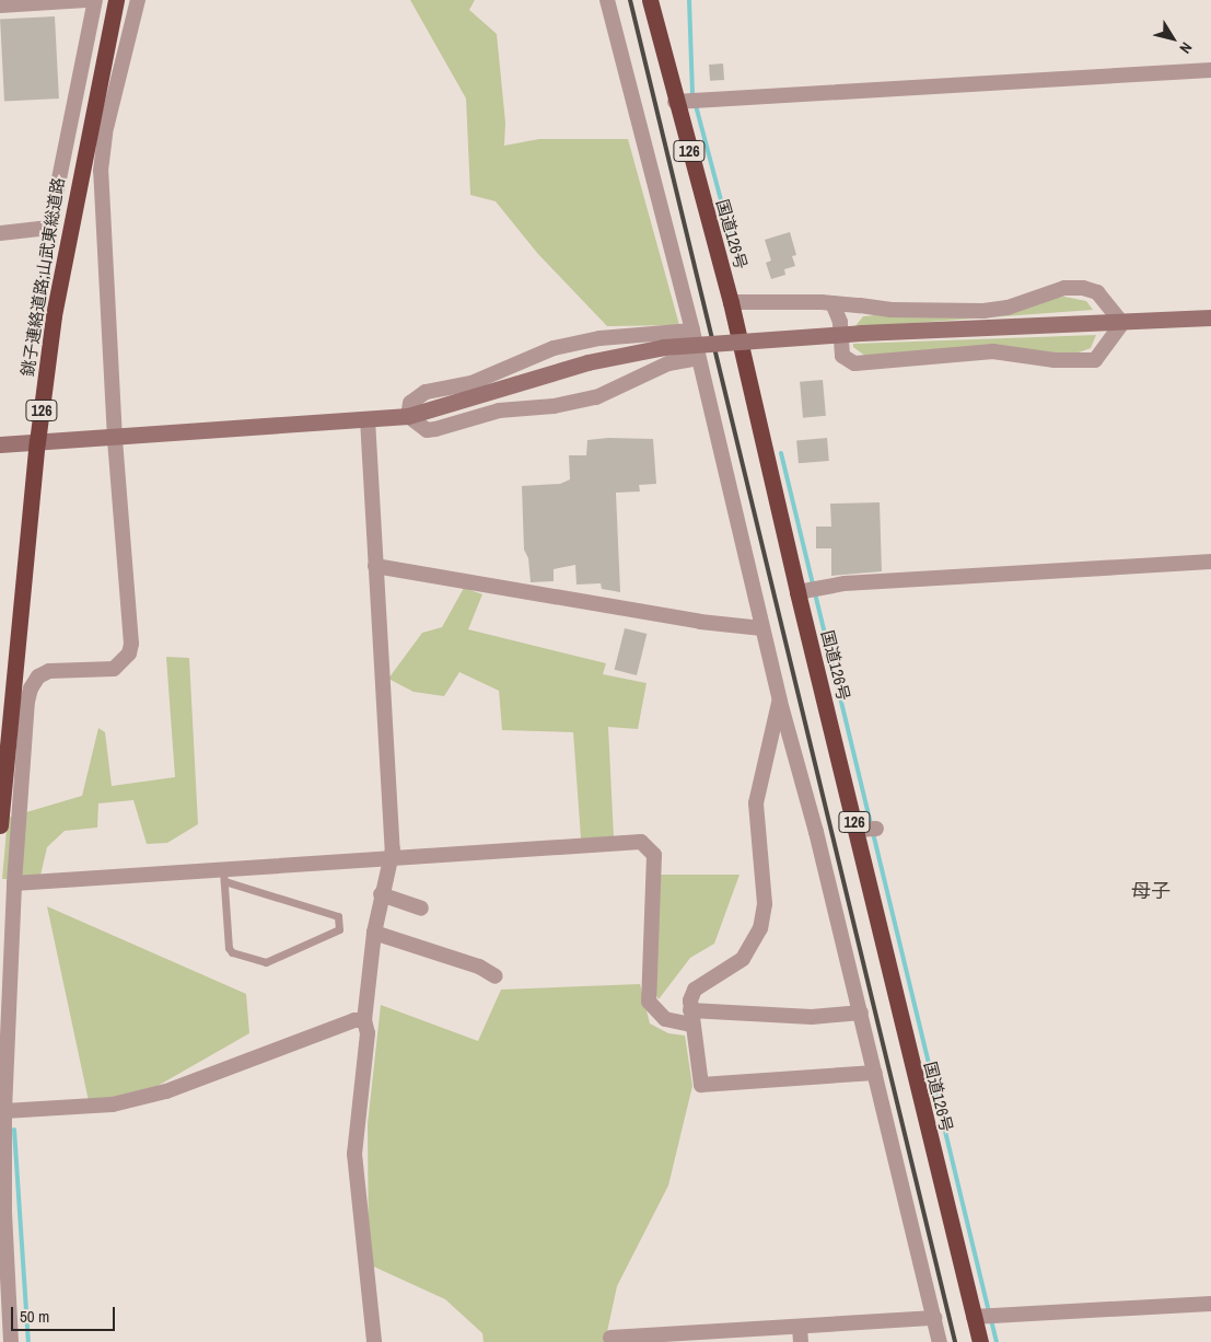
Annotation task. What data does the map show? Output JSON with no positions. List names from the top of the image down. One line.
{"streets":{"highway":["126","国道126号","銚子連絡道路;山武東総道路"]},"districts":["母子"],"scale_bar":"50 m","north":"bottom right"}
